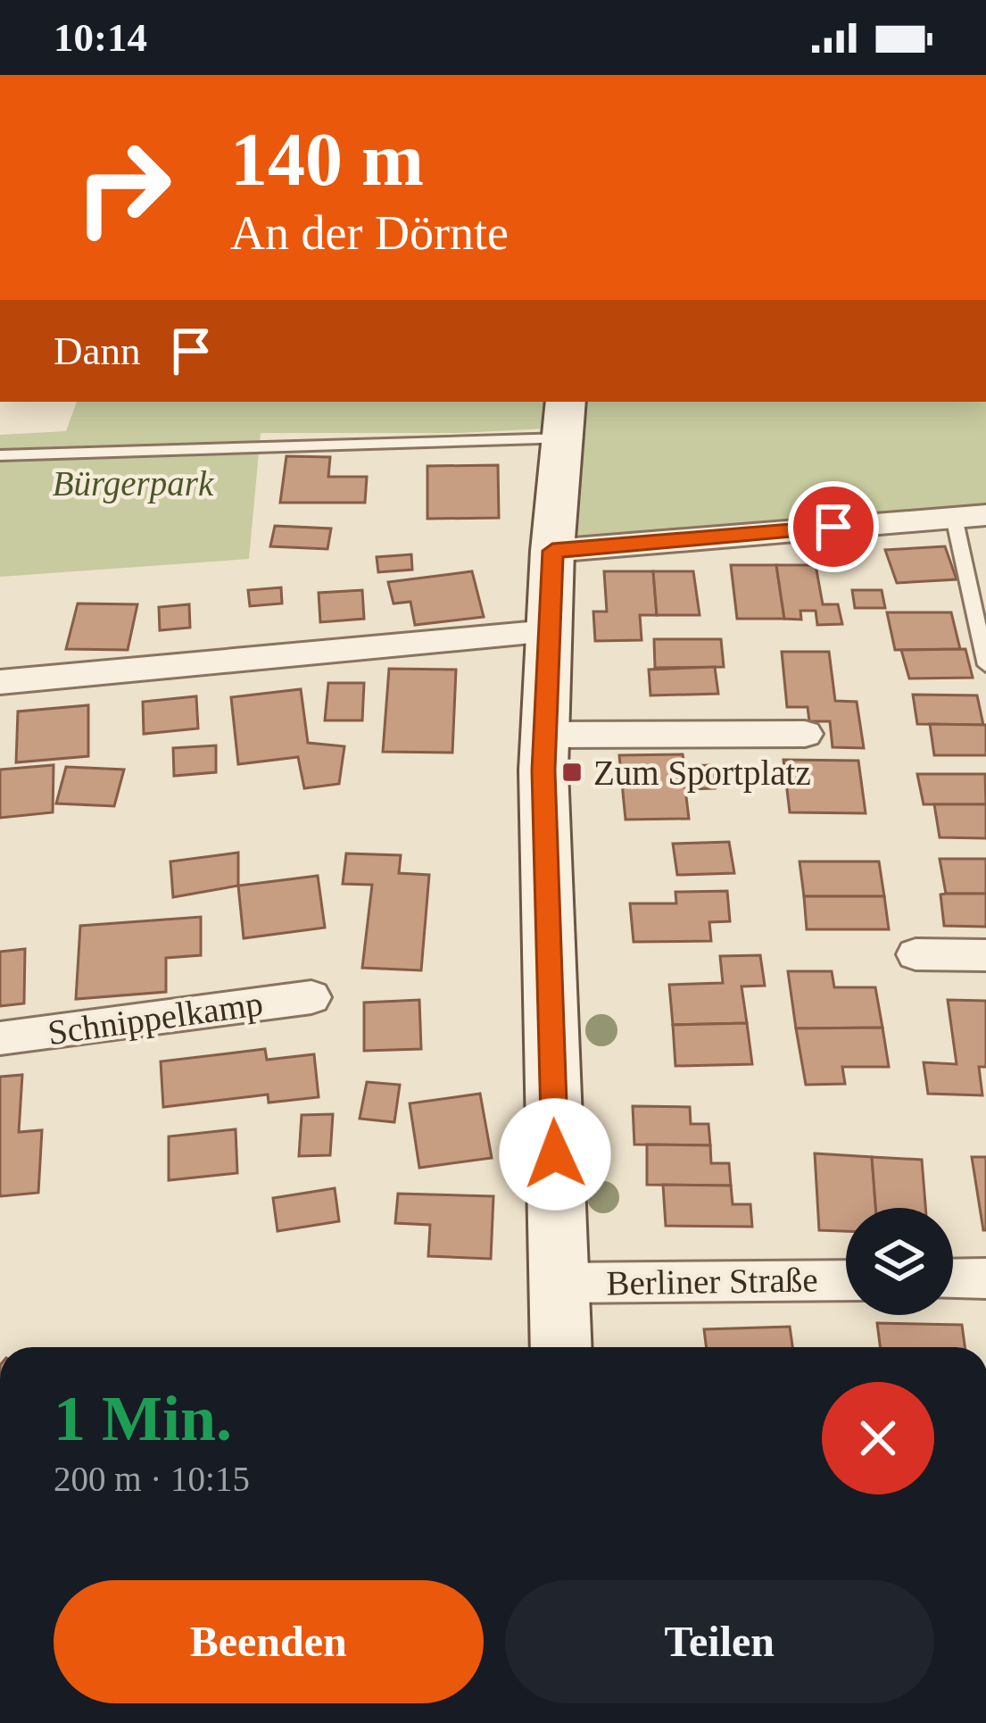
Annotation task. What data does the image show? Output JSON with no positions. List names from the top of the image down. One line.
{"streets":{"street":["Schnippelkamp","Berliner Straße"]},"parks":["Bürgerpark"],"places":{"transit":["Zum Sportplatz"]},"page":{"status":"10:14","turn":["140 m","An der Dörnte"],"then":"Dann","heading":["1 Min.","200 m · 10:15"],"buttons":["Beenden","Teilen"]}}
